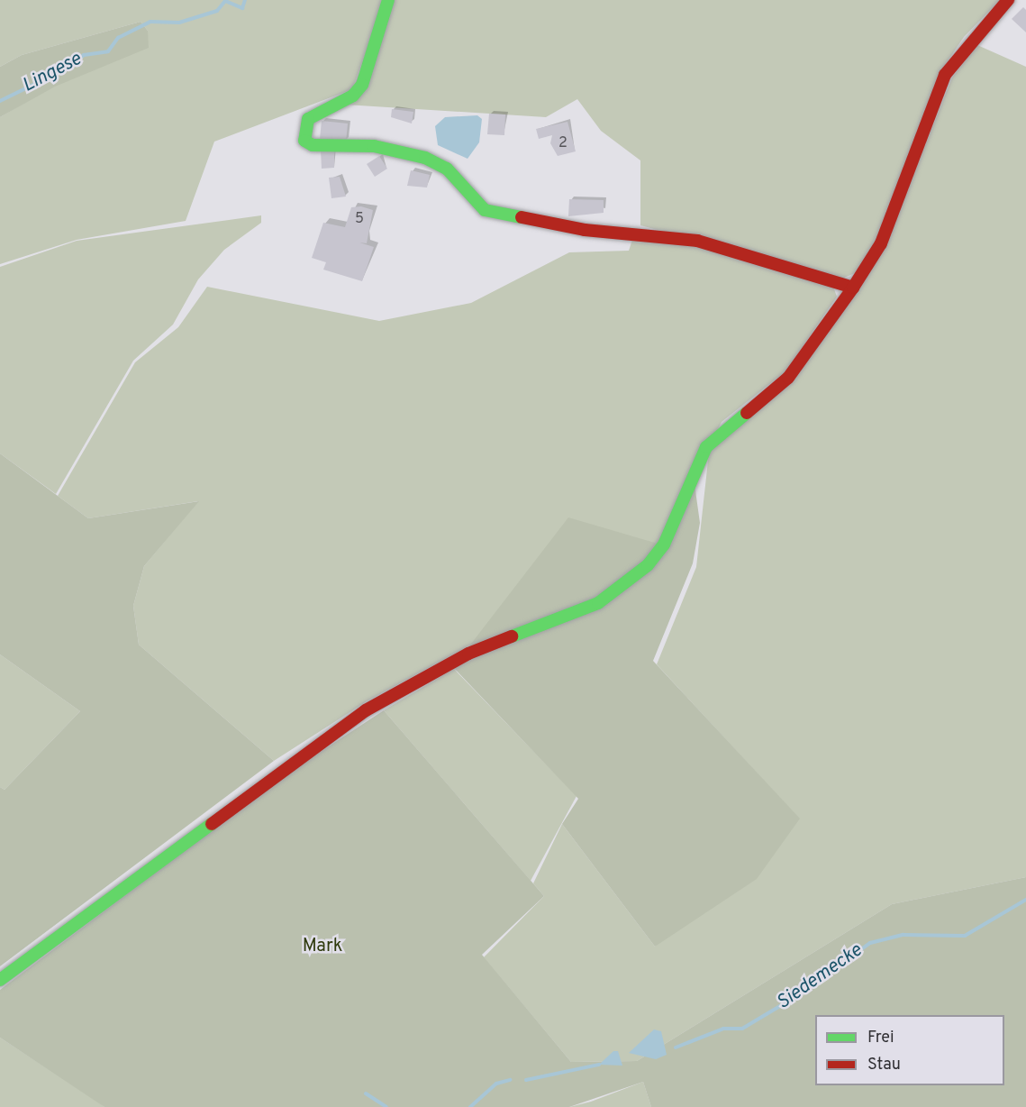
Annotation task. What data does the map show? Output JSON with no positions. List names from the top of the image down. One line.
{"water":["Lingese","Siedemecke"],"parks":["Mark"],"house_numbers":["2","5"],"legend":["Frei","Stau"]}
